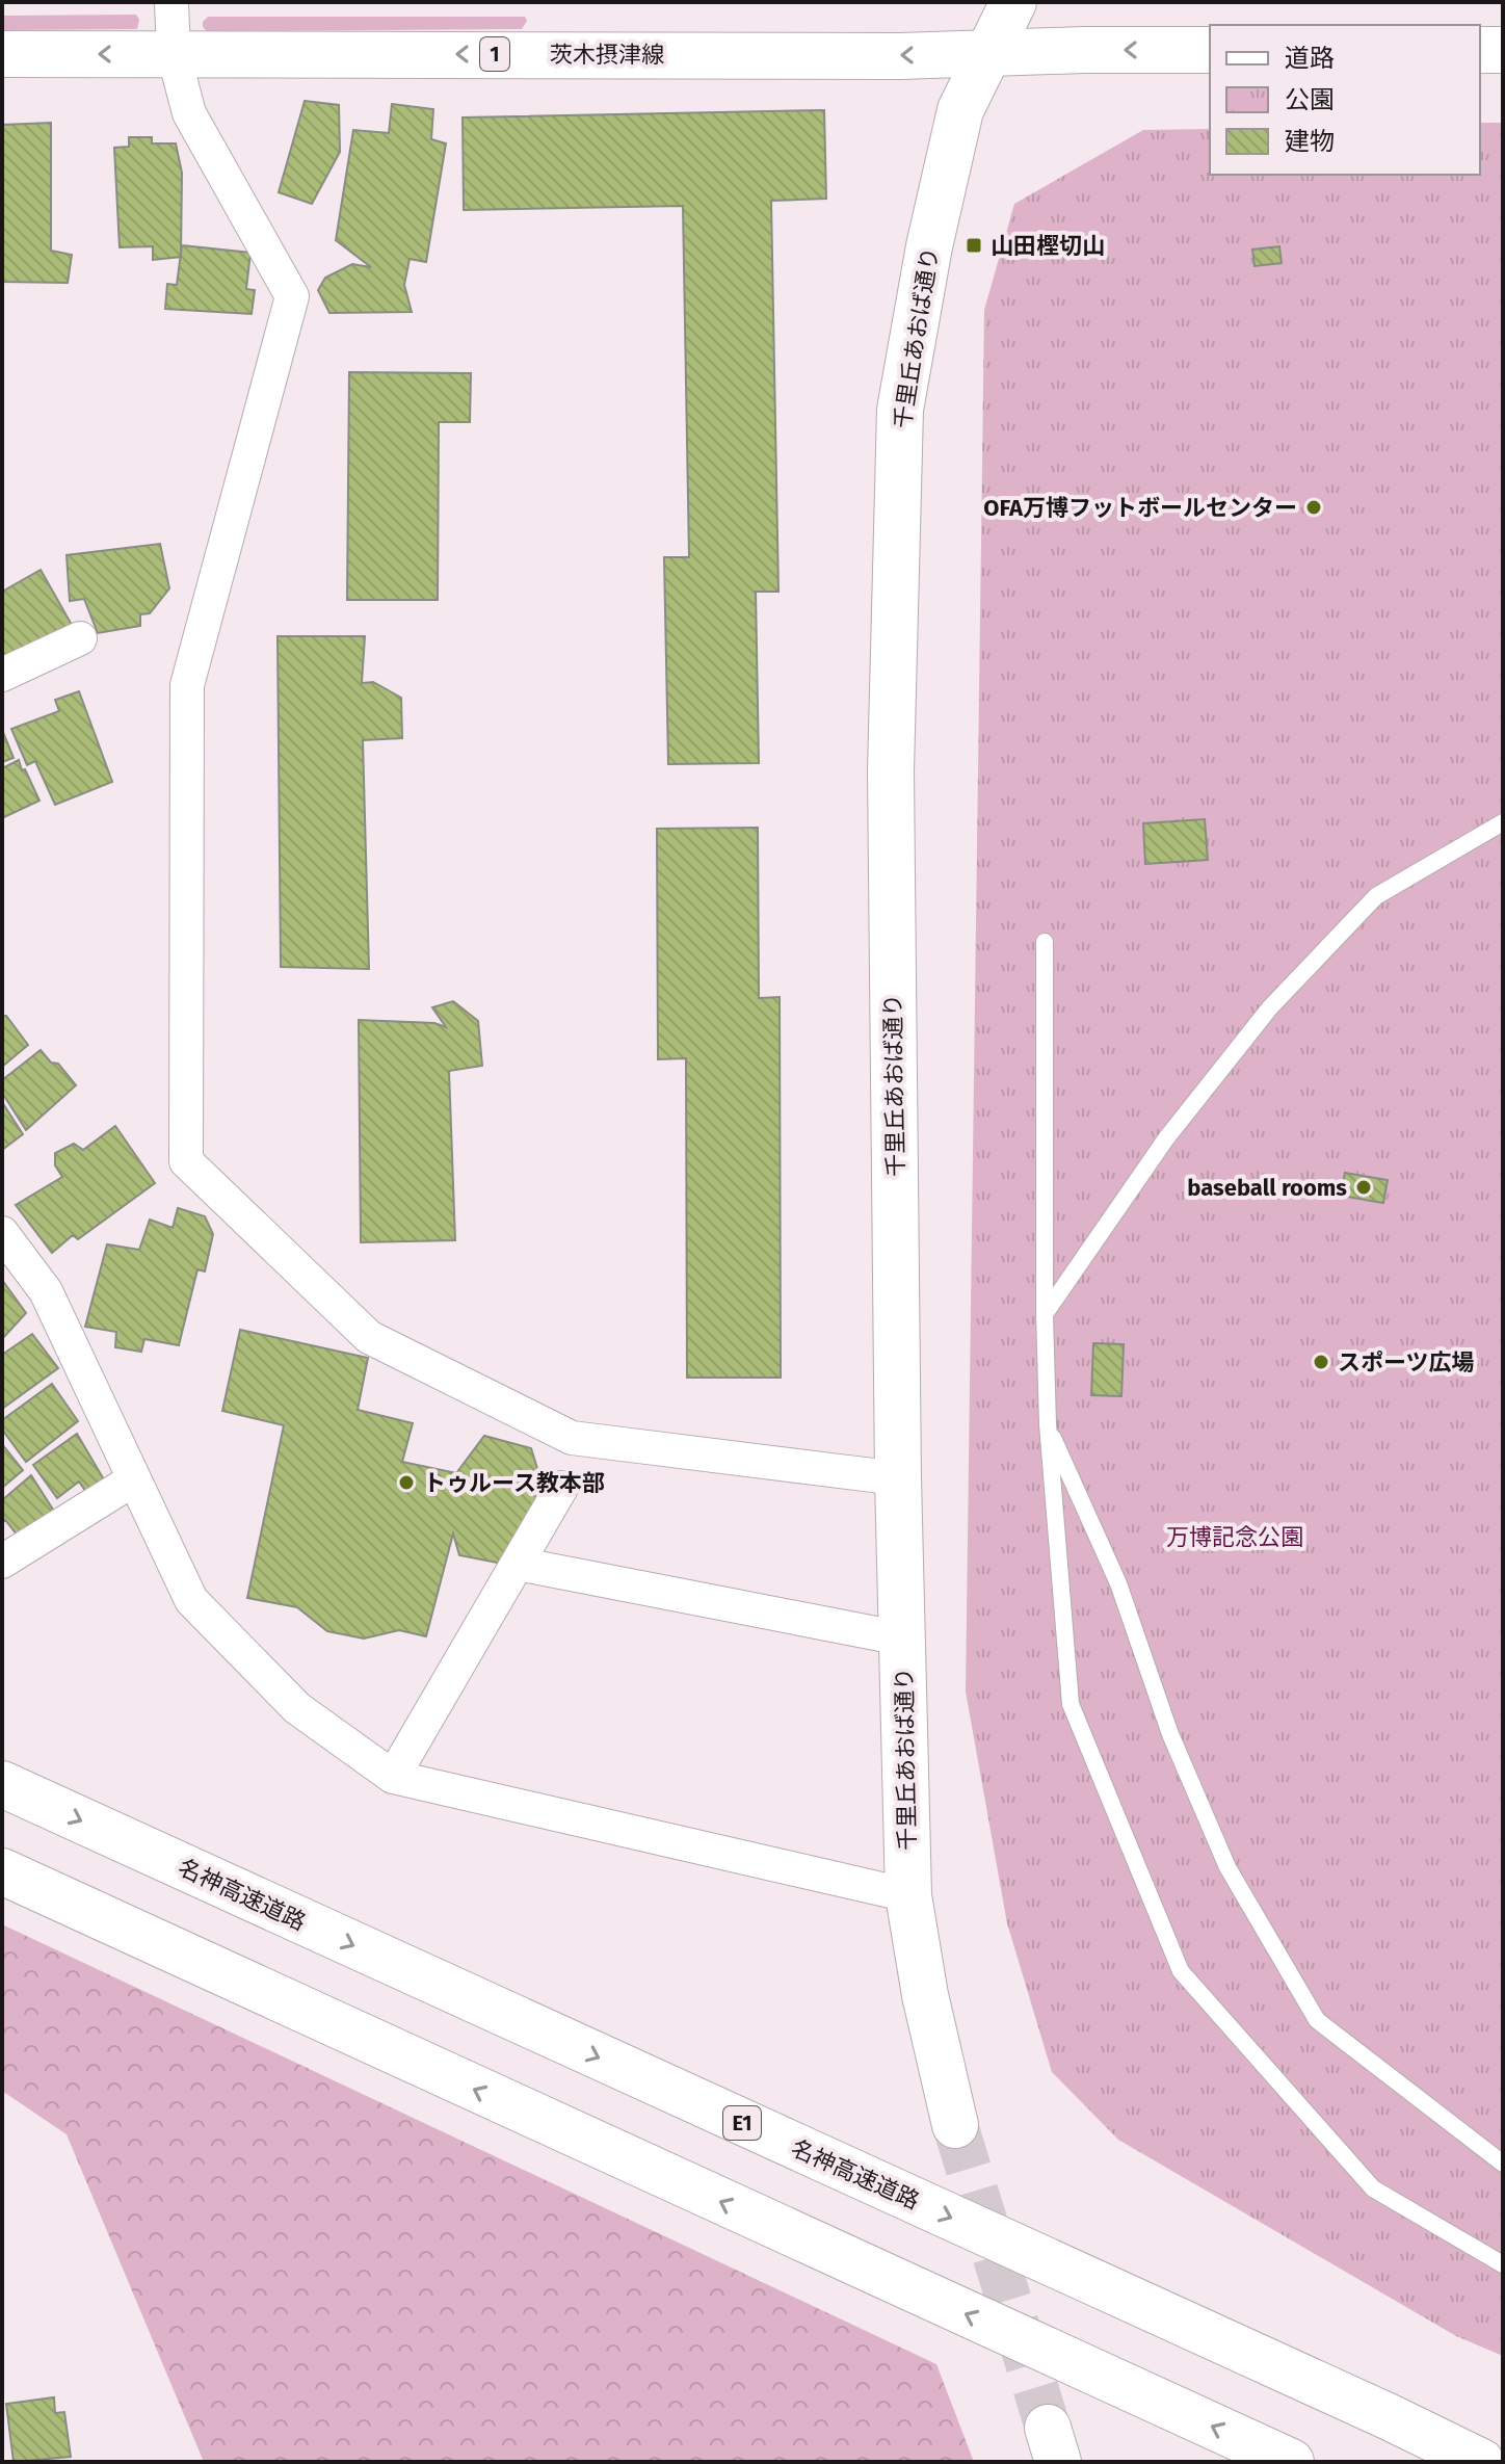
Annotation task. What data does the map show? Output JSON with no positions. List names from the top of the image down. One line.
{"streets":{"main road":["1","茨木摂津線","千里丘あおば通り","名神高速道路","E1"]},"crossings":[["茨木摂津線","千里丘あおば通り"]],"one_way":["茨木摂津線"],"parks":["万博記念公園"],"places":{"transit":["山田樫切山"],"other":["OFA万博フットボールセンター","baseball rooms","スポーツ広場","トゥルース教本部"]},"legend":["道路","公園","建物"]}
